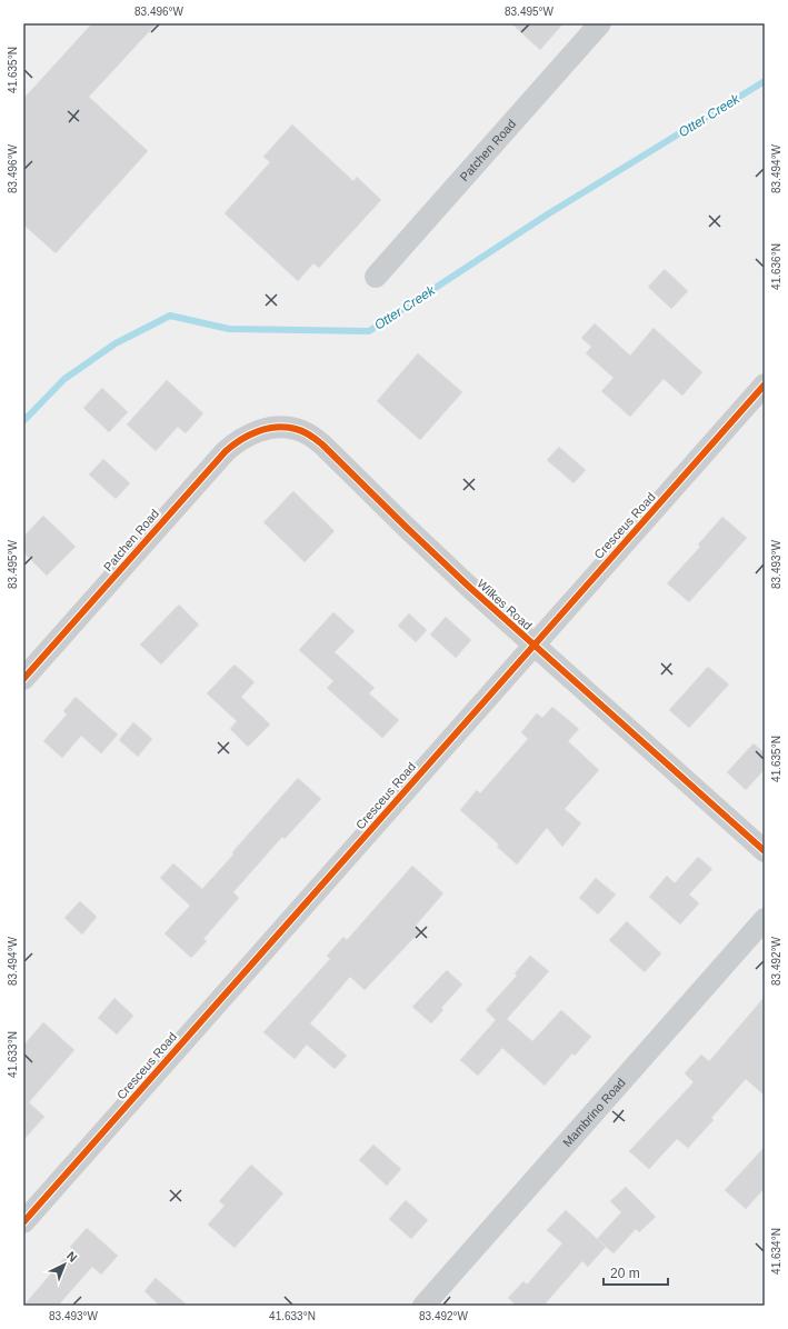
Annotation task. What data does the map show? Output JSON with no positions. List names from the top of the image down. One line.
{"streets":{"street":["Patchen Road","Cresceus Road","Wilkes Road","Mambrino Road"]},"crossings":[["Patchen Road","Wilkes Road"],["Cresceus Road","Wilkes Road"]],"water":["Otter Creek"],"scale_bar":"20 m","north":"top right","coordinates":["83.496°W","83.495°W","41.635°N","83.494°W","41.636°N","83.493°W","83.492°W","41.633°N","41.634°N"]}
